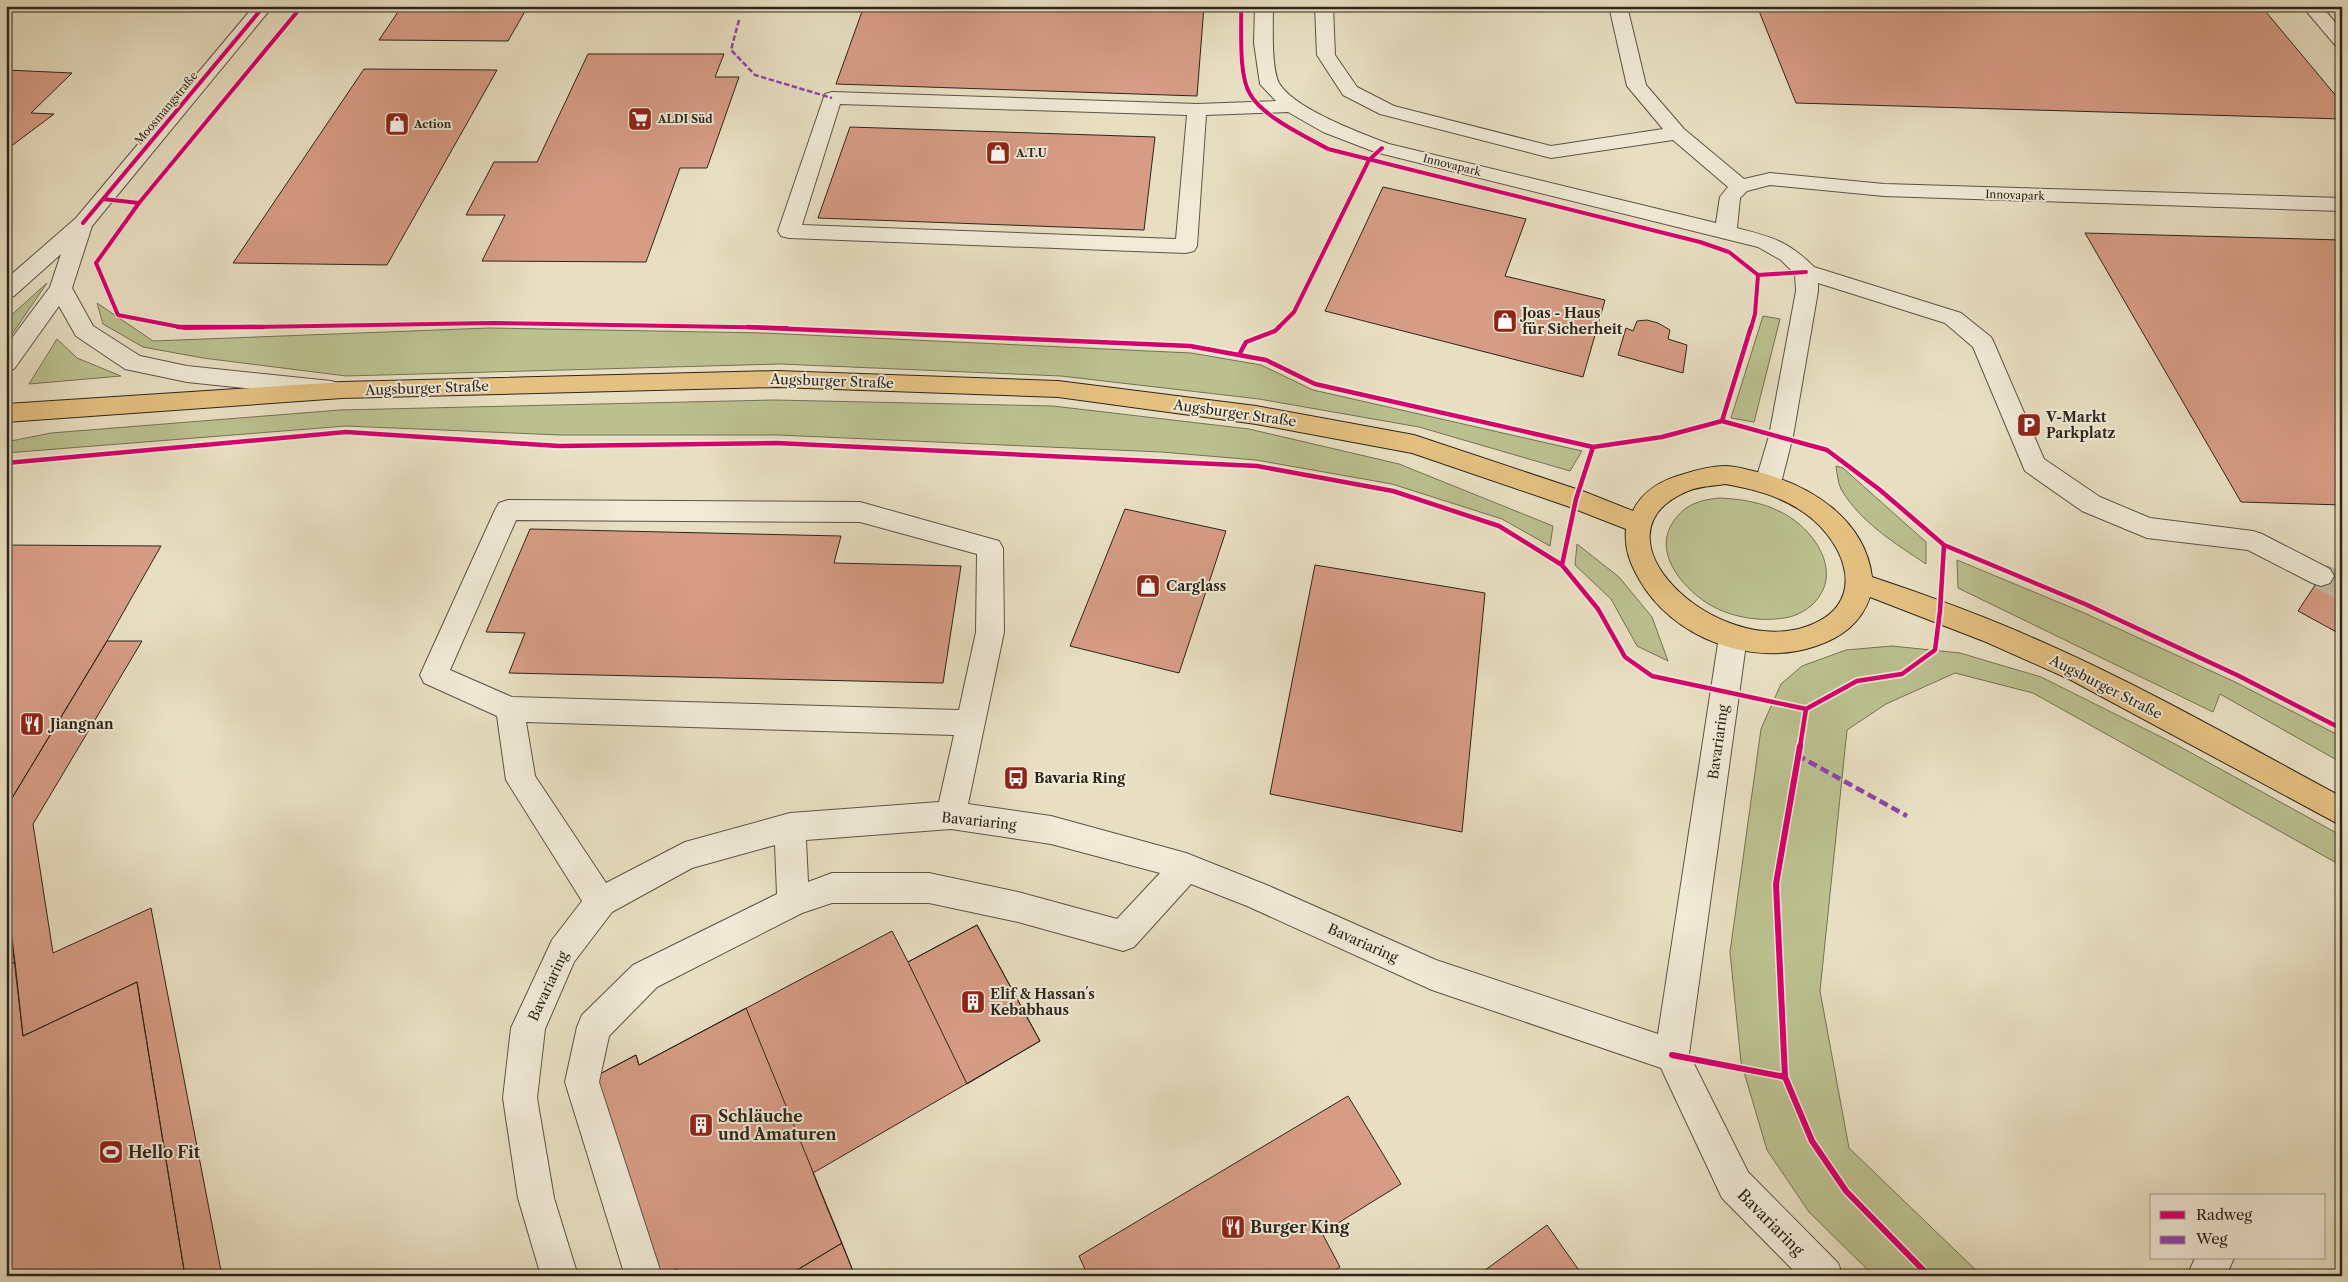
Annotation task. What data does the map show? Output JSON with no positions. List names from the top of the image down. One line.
{"streets":{"main road":["Augsburger Straße"],"street":["Moosmangstraße","Innovapark","Bavariaring"]},"places":{"supermarket":["ALDI Süd"],"shop":["Action","A.T.U","Joas - Haus für Sicherheit","Carglass"],"parking":["V-Markt Parkplatz"],"restaurant":["Jiangnan","Burger King"],"bus stop":["Bavaria Ring"],"building":["Elif & Hassan´s Kebabhaus","Schläuche und Amaturen"],"sports":["Hello Fit"]},"legend":["Radweg","Weg"]}
